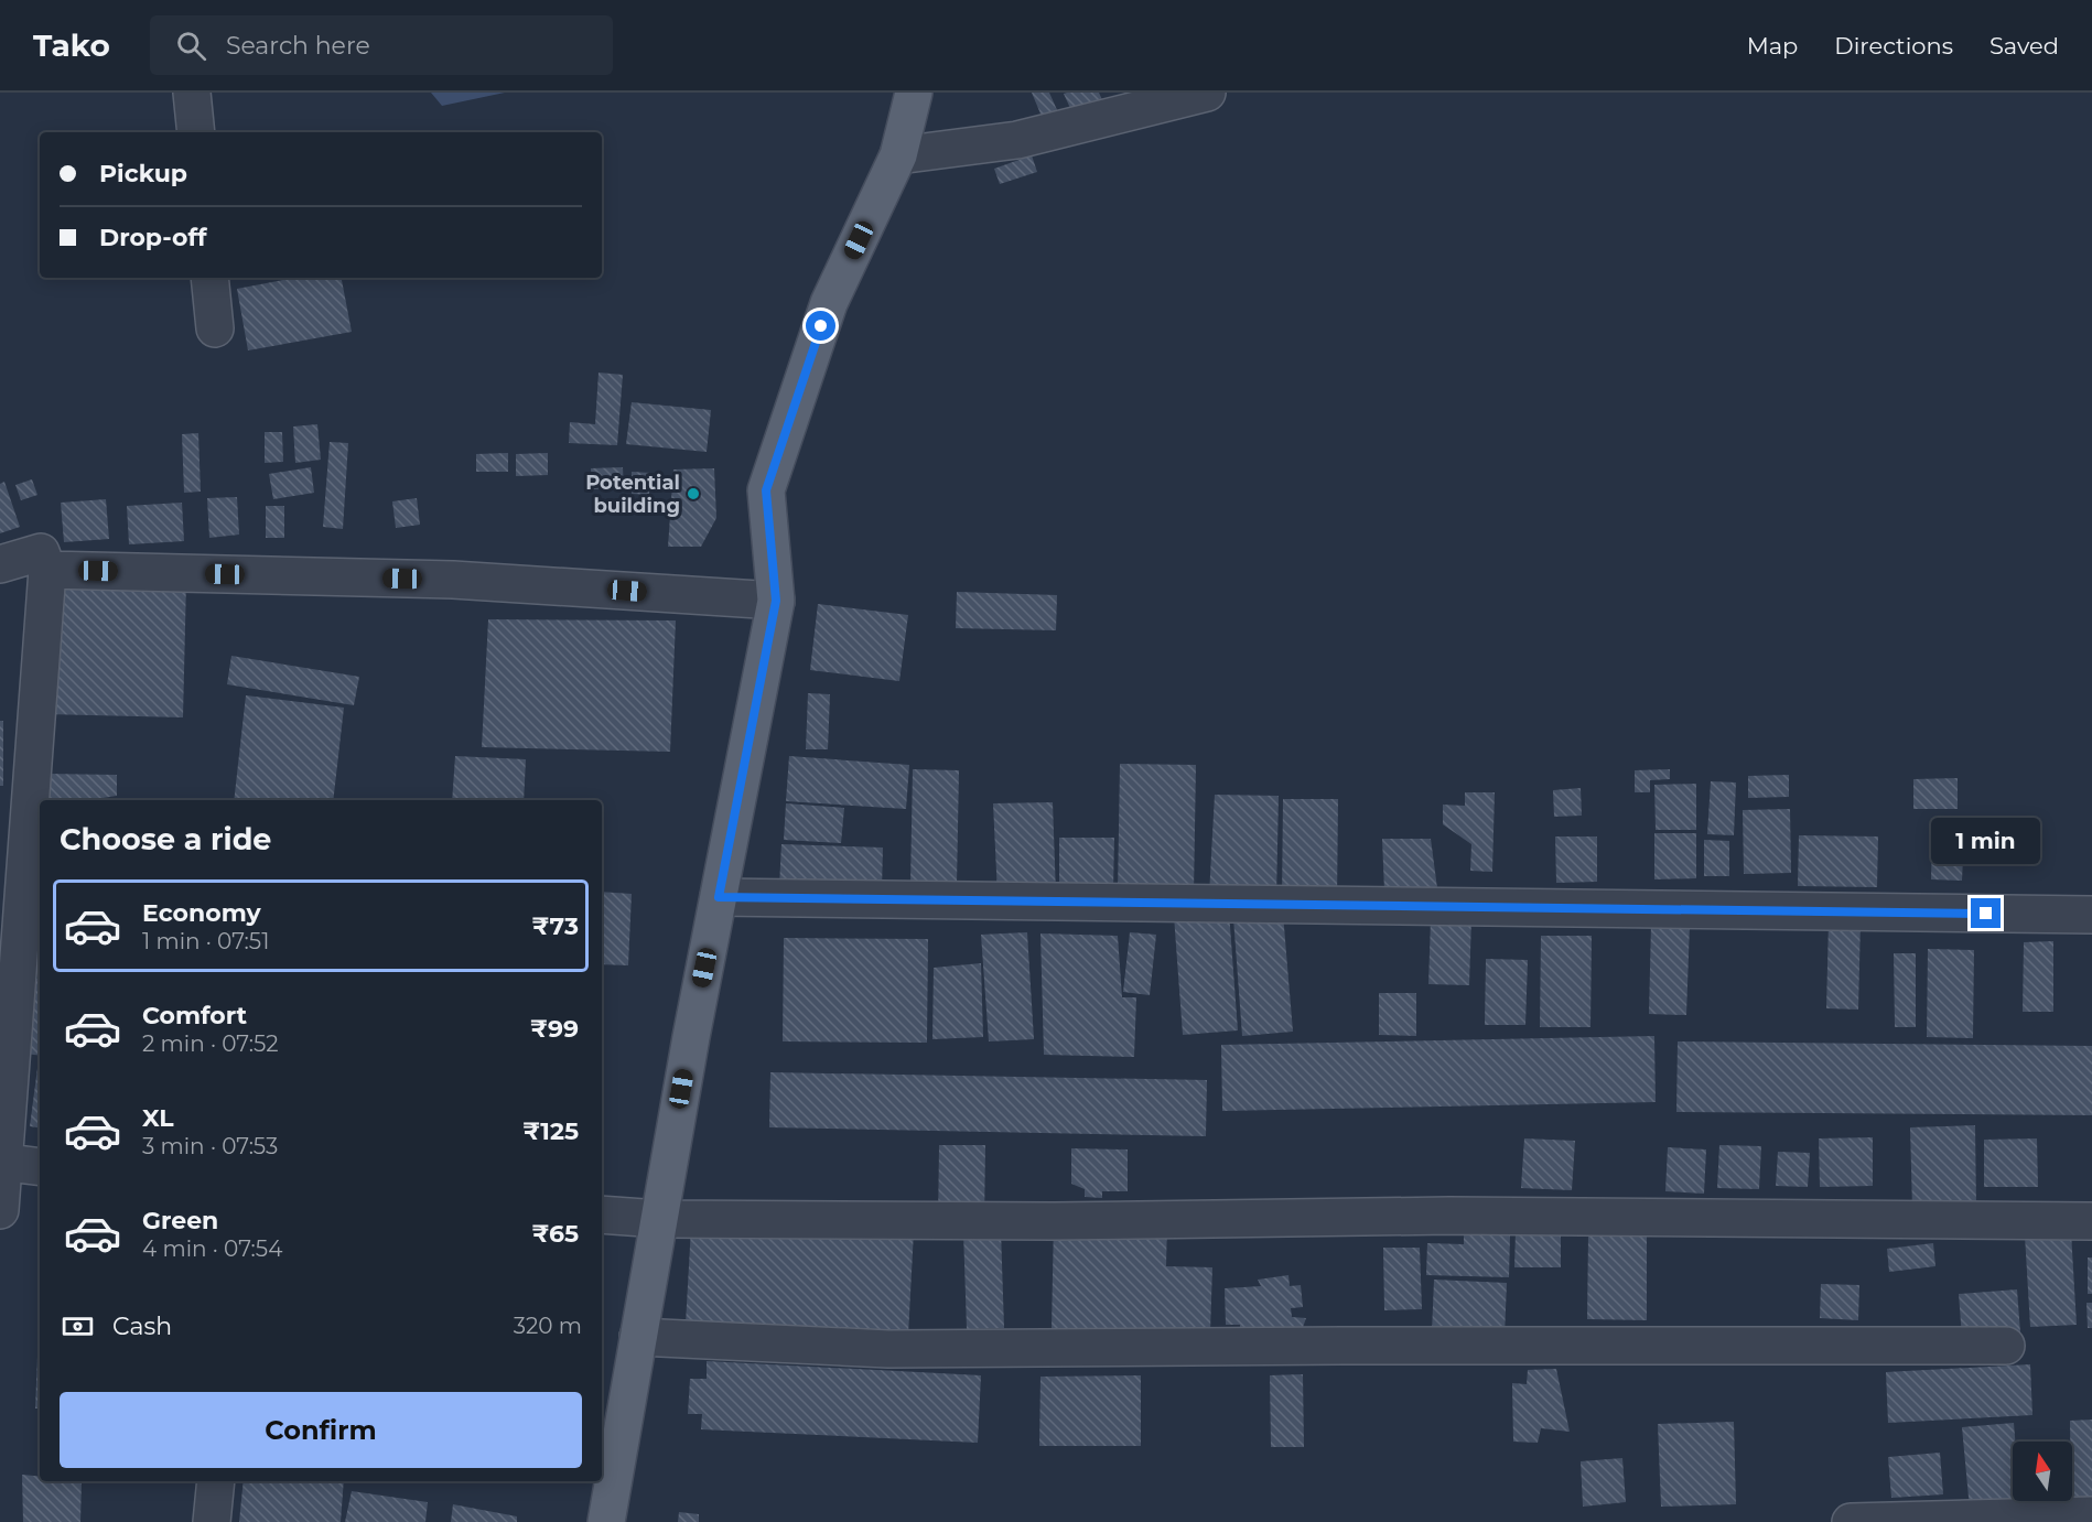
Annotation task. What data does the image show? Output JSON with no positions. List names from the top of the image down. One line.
{"places":["Potential building"],"north":"top","page":{"header":"Tako","search":"Search here","nav":["Map","Directions","Saved"],"banner":["Pickup","Drop-off"],"heading":"Choose a ride","bubble":"1 min","list":[{"name":"Economy","note":"1 min · 07:51","value":"₹73"},{"name":"Comfort","note":"2 min · 07:52","value":"₹99"},{"name":"XL","note":"3 min · 07:53","value":"₹125"},{"name":"Green","note":"4 min · 07:54","value":"₹65"}],"pay":["Cash","320 m"],"buttons":"Confirm"}}
